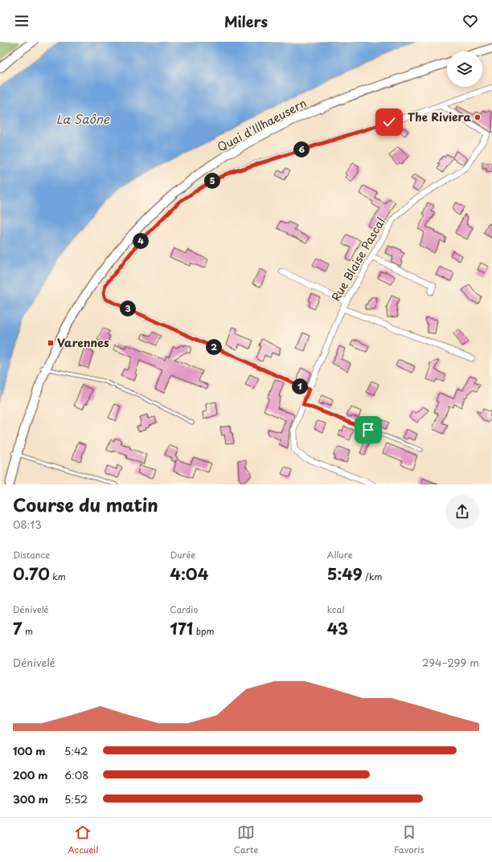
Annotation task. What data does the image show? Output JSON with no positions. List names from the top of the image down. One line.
{"streets":{"main road":["Quai d'Illhaeusern"],"street":["Rue Blaise Pascal"]},"water":["La Saône"],"places":{"other":["The Riviera"],"transit":["Varennes"]},"page":{"header":"Milers","pins":["6","5","4","3","2","1"],"heading":["Course du matin","08:13"],"stats":[["Distance","0.70 km"],["Durée","4:04"],["Allure","5:49 /km"],["Dénivelé","7 m"],["Cardio","171 bpm"],["kcal","43"]],"chart":["Dénivelé","294–299 m"],"list":[{"name":"100 m","note":"5:42"},{"name":"200 m","note":"6:08"},{"name":"300 m","note":"5:52"}],"tabs":["Accueil","Carte","Favoris"]}}
